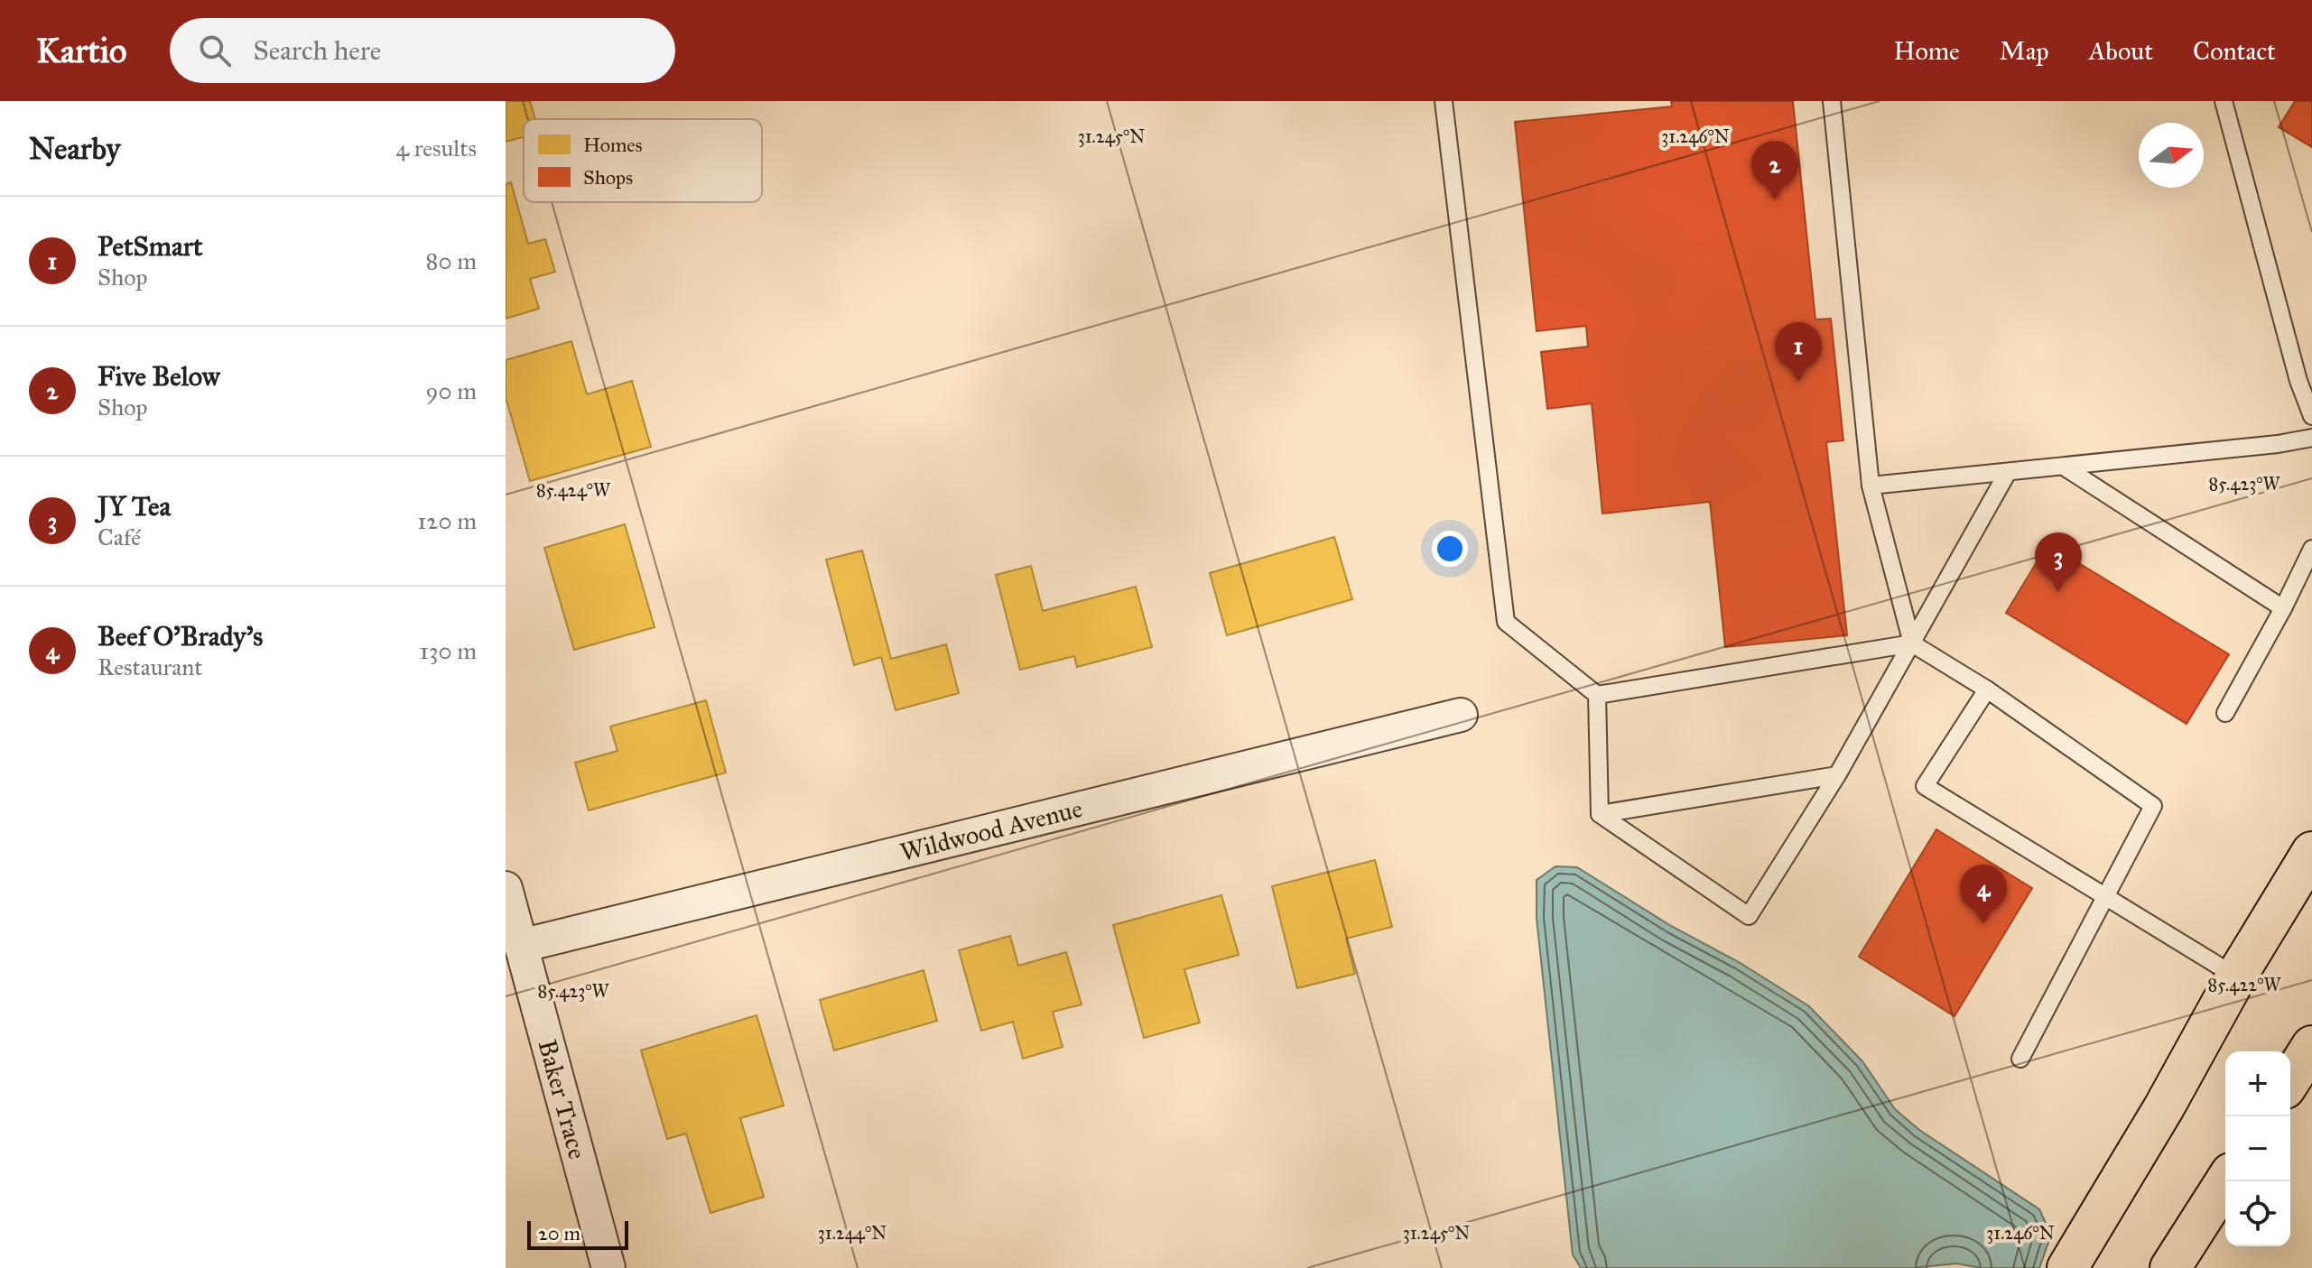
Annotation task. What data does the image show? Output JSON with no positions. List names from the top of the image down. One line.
{"streets":{"street":["Wildwood Avenue","Baker Trace"]},"crossings":[["Wildwood Avenue","Baker Trace"]],"legend":["Homes","Shops"],"scale_bar":"20 m","north":"right","page":{"header":"Kartio","search":"Search here","nav":["Home","Map","About","Contact"],"heading":["Nearby","4 results"],"pins":["2","1","3","4"],"list":[{"mark":"1","name":"PetSmart","note":"Shop","value":"80 m"},{"mark":"2","name":"Five Below","note":"Shop","value":"90 m"},{"mark":"3","name":"JY Tea","note":"Café","value":"120 m"},{"mark":"4","name":"Beef O'Brady's","note":"Restaurant","value":"130 m"}],"map_buttons":["+","−"],"scale":"20 m"},"coordinates":["31.245°N","31.246°N","85.423°W","85.424°W","85.422°W","31.244°N"]}
